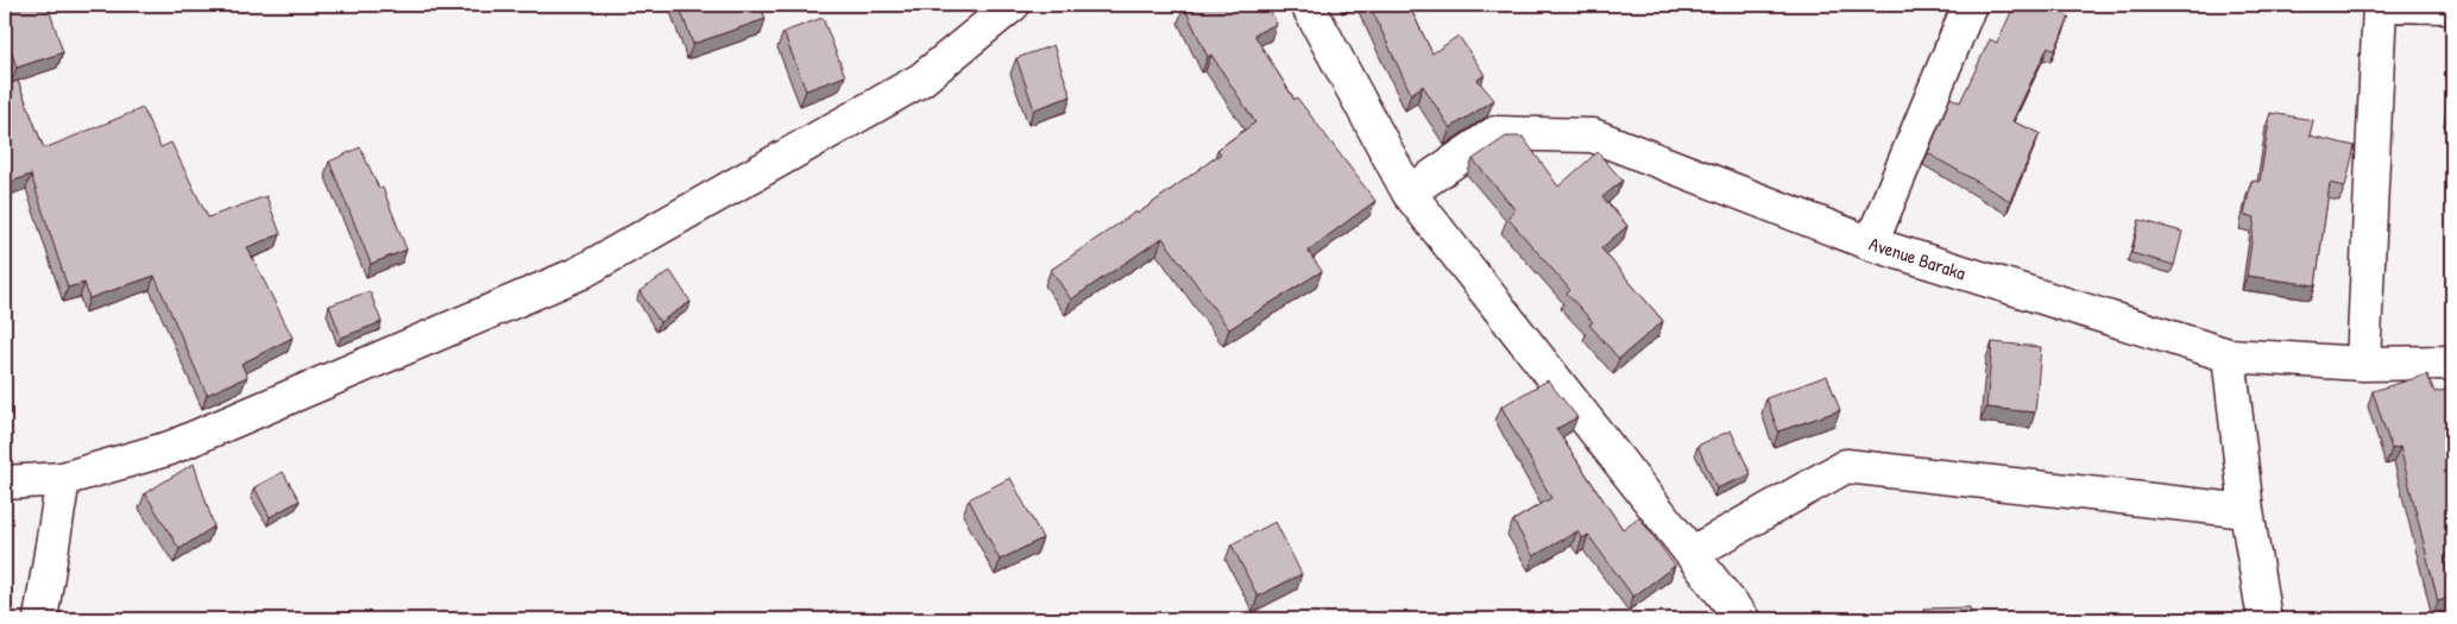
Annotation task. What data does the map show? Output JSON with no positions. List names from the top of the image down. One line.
{"streets":{"street":["Avenue Baraka"]}}
